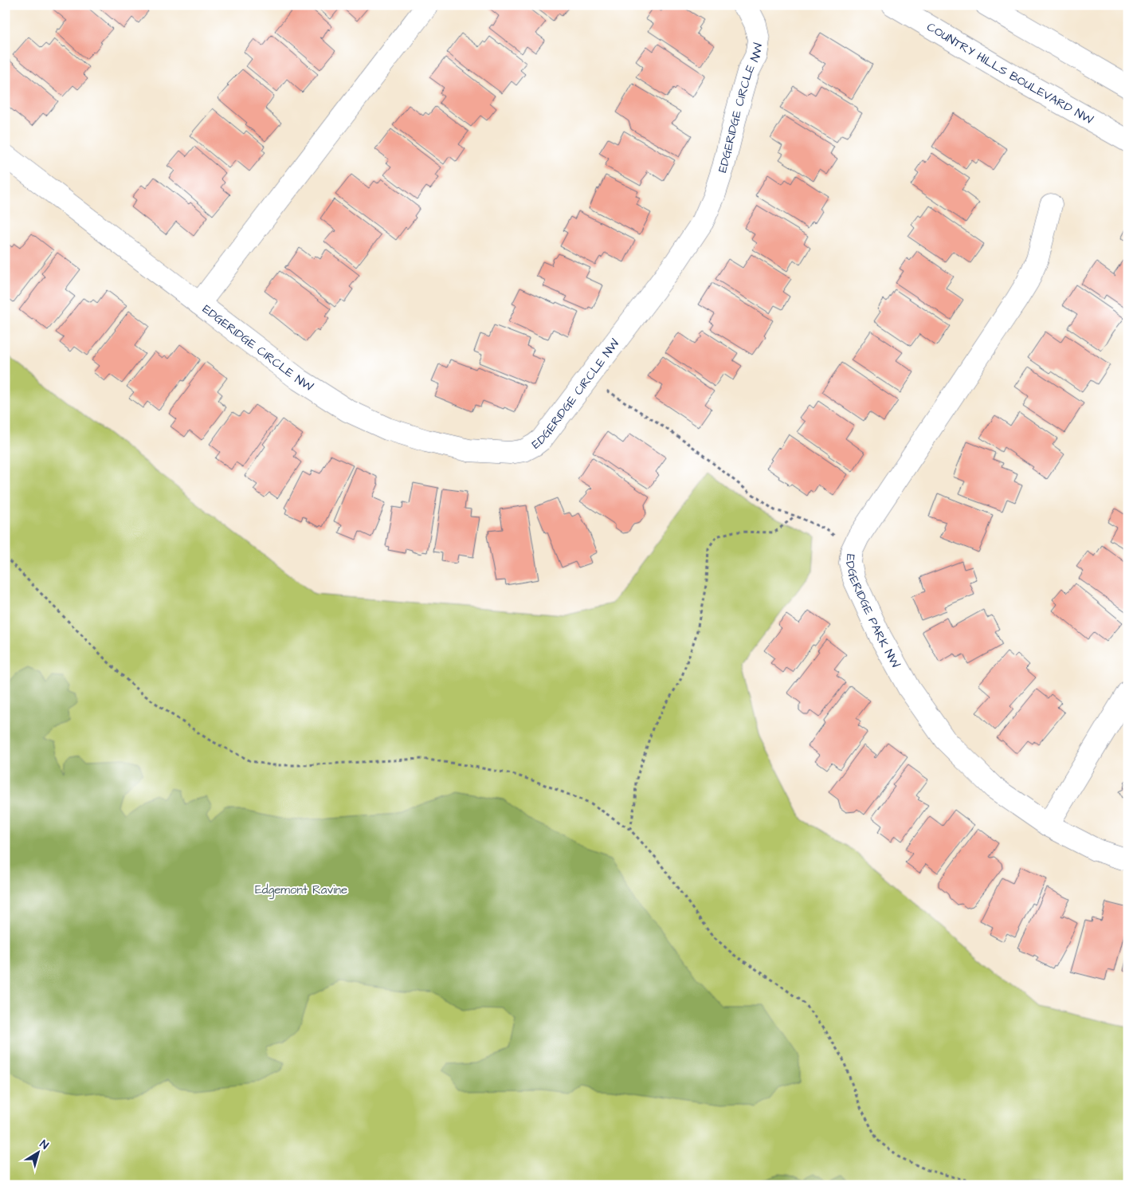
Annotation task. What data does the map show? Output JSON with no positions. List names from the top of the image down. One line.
{"streets":{"street":["COUNTRY HILLS BOULEVARD NW","EDGERIDGE CIRCLE NW","EDGERIDGE PARK NW"]},"parks":["Edgemont Ravine"],"north":"top right"}
